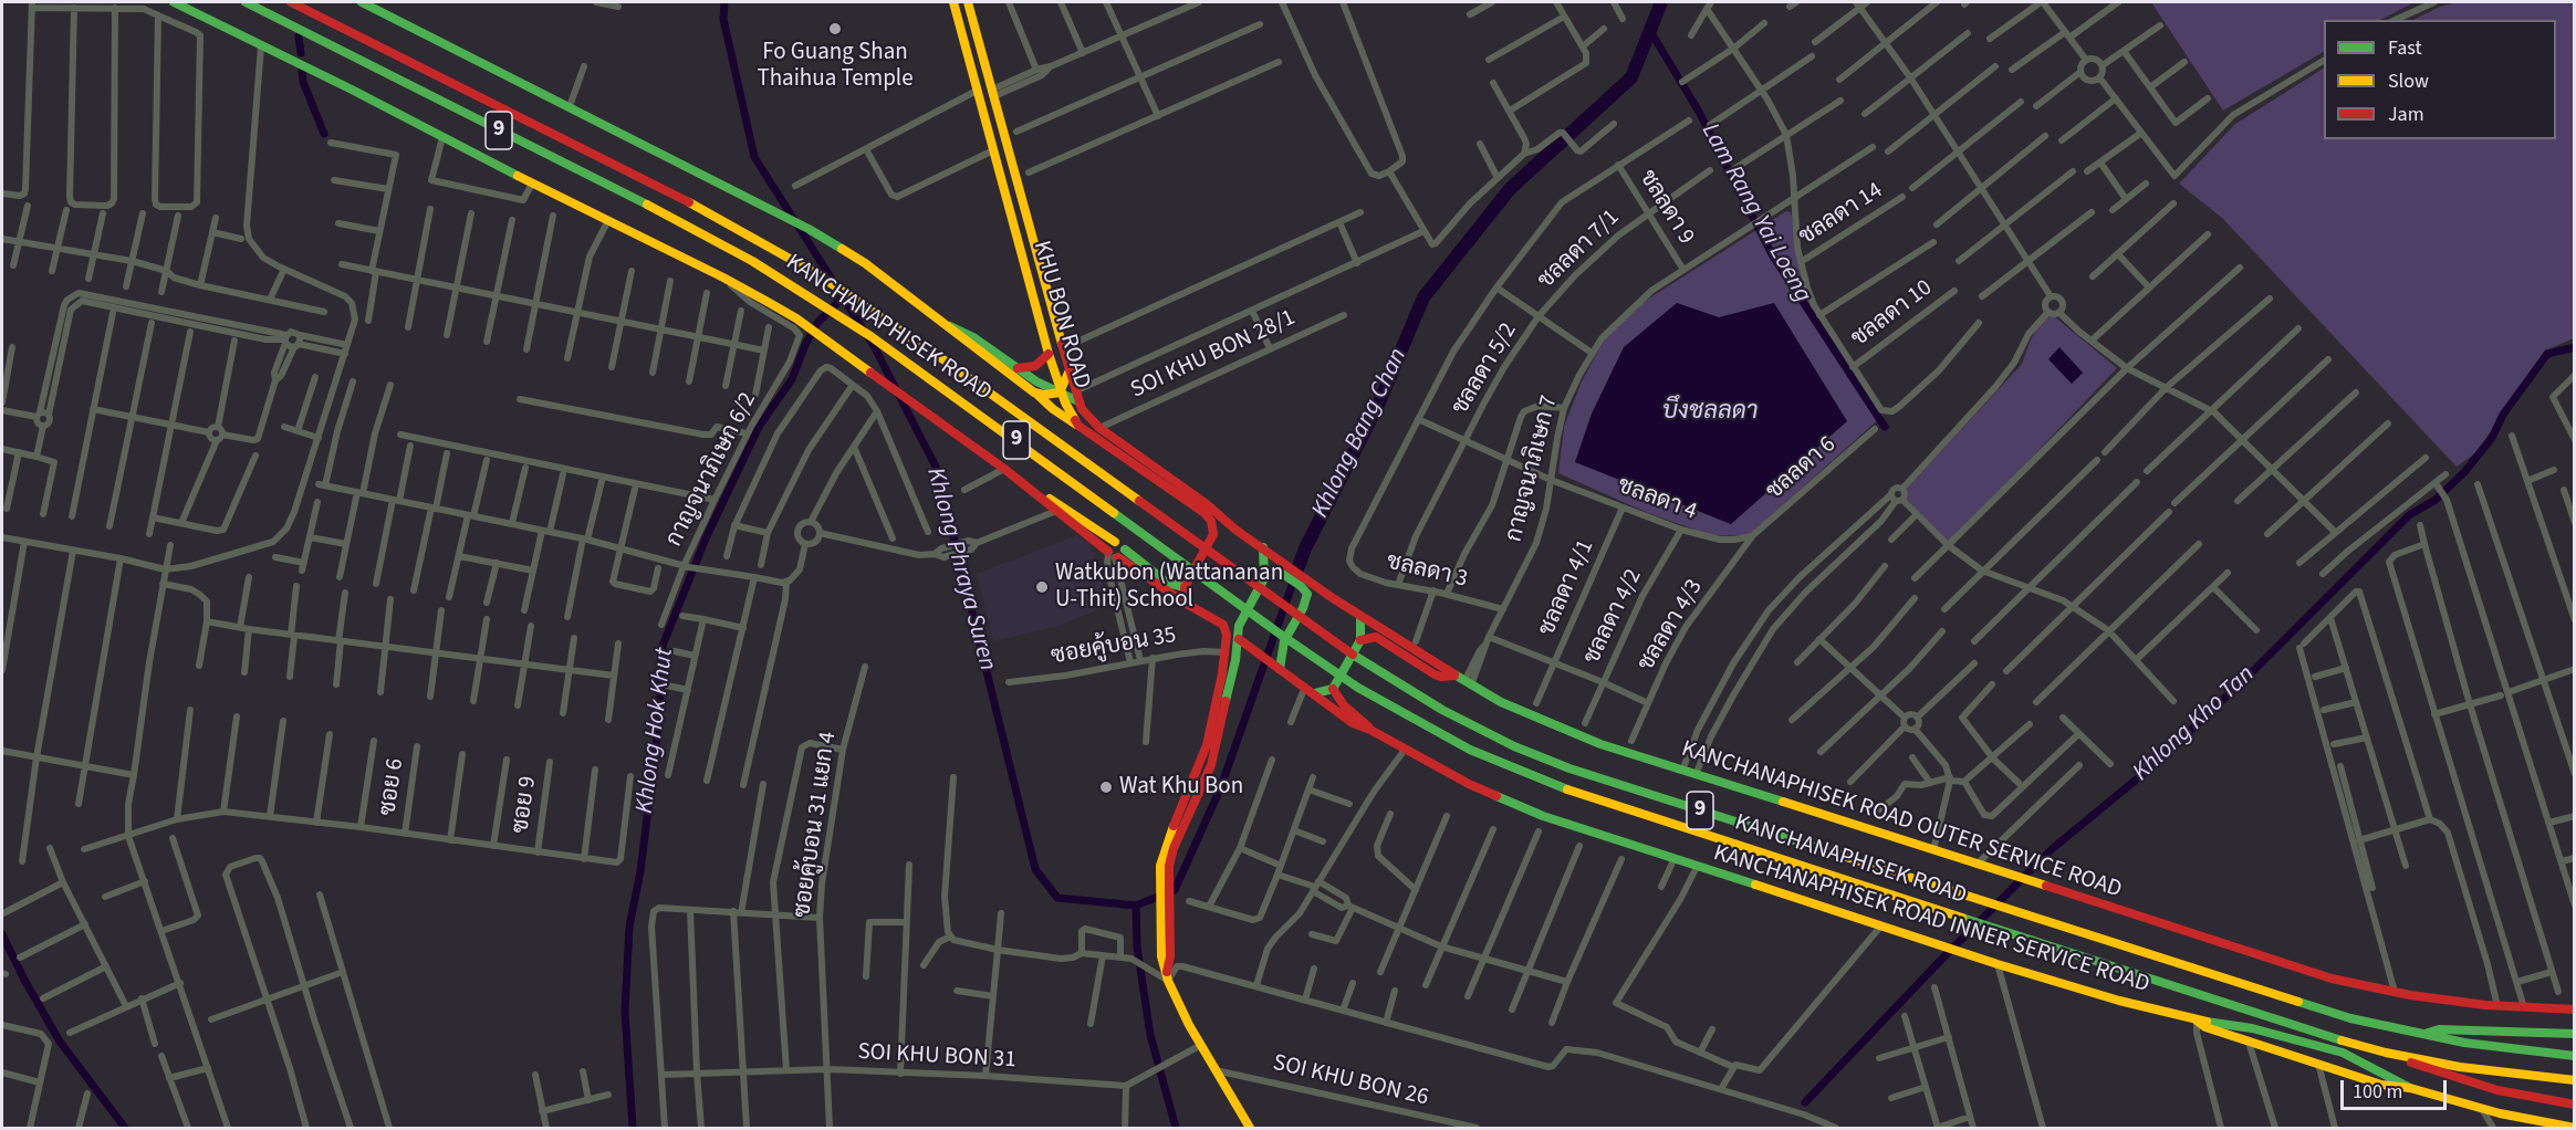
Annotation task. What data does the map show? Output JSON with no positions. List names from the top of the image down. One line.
{"streets":{"main road":["9","KHU BON ROAD","KANCHANAPHISEK ROAD","KANCHANAPHISEK ROAD OUTER SERVICE ROAD","KANCHANAPHISEK ROAD INNER SERVICE ROAD"],"street":["ชลลดา 9","ชลลดา 14","ชลลดา 7/1","ชลลดา 10","SOI KHU BON 28/1","ชลลดา 5/2","กาญจนาภิเษก 7","ชลลดา 6","กาญจนาภิเษก 6/2","ชลลดา 4","ชลลดา 3","ชลลดา 4/1","ชลลดา 4/2","ชลลดา 4/3","ซอยคู้บอน 35","ซอย 6","ซอย 9","ซอยคู้บอน 31 แยก 4","SOI KHU BON 31","SOI KHU BON 26"]},"crossings":[["ชลลดา 9","ชลลดา 7/1"],["ชลลดา 9","กาญจนาภิเษก 7"],["ชลลดา 7/1","ชลลดา 5/2"],["KHU BON ROAD","SOI KHU BON 28/1"],["KHU BON ROAD","KANCHANAPHISEK ROAD OUTER SERVICE ROAD"],["ชลลดา 5/2","ชลลดา 4"],["ชลลดา 5/2","ชลลดา 3"],["กาญจนาภิเษก 7","ชลลดา 4"],["กาญจนาภิเษก 7","ชลลดา 3"],["กาญจนาภิเษก 7","KANCHANAPHISEK ROAD OUTER SERVICE ROAD"],["ชลลดา 6","ชลลดา 4"],["ชลลดา 6","ชลลดา 4/3"],["ชลลดา 4","ชลลดา 3"],["ชลลดา 4","ชลลดา 4/1"],["ชลลดา 4","ชลลดา 4/2"],["ชลลดา 4","ชลลดา 4/3"],["KANCHANAPHISEK ROAD OUTER SERVICE ROAD","KANCHANAPHISEK ROAD INNER SERVICE ROAD"],["ซอยคู้บอน 31 แยก 4","SOI KHU BON 31"]],"water":["Lam Rang Yai Loeng","บึงชลลดา","Khlong Bang Chan","Khlong Phraya Suren","Khlong Kho Tan","Khlong Hok Khut"],"places":["Fo Guang Shan Thaihua Temple","Watkubon (Wattananan U-Thit) School","Wat Khu Bon"],"legend":["Fast","Slow","Jam"],"scale_bar":"100 m"}
